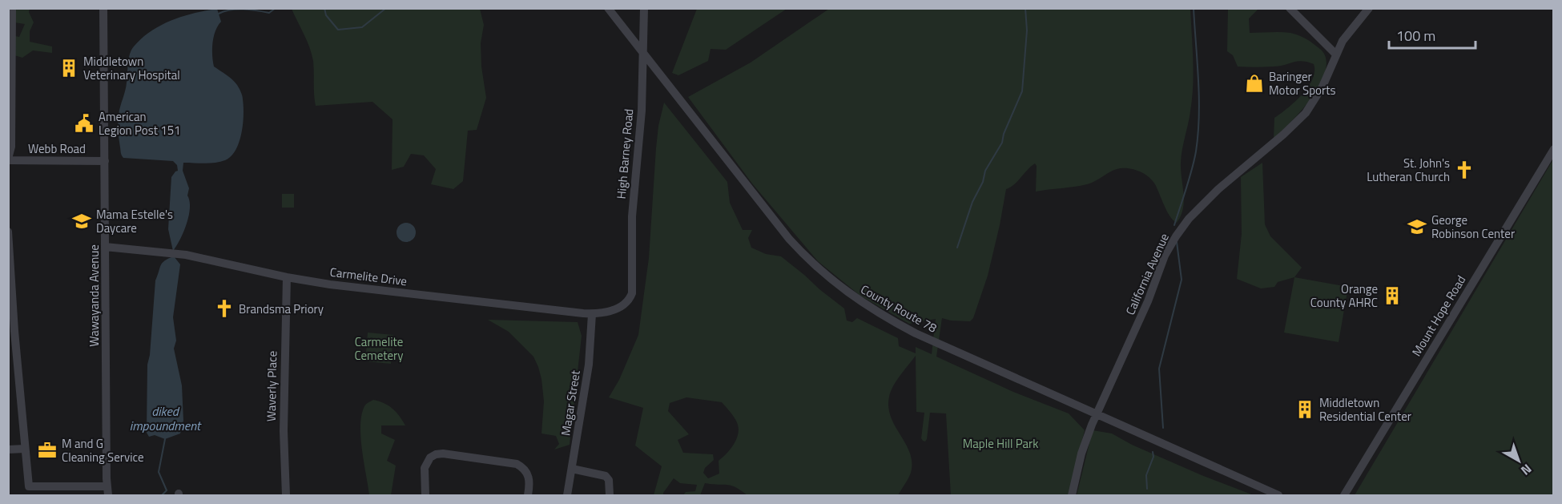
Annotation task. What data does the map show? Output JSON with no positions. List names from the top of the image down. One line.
{"streets":{"street":["Webb Road","High Barney Road","California Avenue","Carmelite Drive","Wawayanda Avenue","County Route 78","Mount Hope Road","Waverly Place","Magar Street"]},"crossings":[["Webb Road","Wawayanda Avenue"],["High Barney Road","Carmelite Drive"],["High Barney Road","County Route 78"],["California Avenue","County Route 78"],["Carmelite Drive","Wawayanda Avenue"],["Carmelite Drive","Waverly Place"],["Carmelite Drive","Magar Street"]],"water":["diked impoundment"],"parks":["Carmelite Cemetery","Maple Hill Park"],"places":{"building":["Middletown Veterinary Hospital","Orange County AHRC","Middletown Residential Center"],"shop":["Baringer Motor Sports"],"public building":["American Legion Post 151"],"church":["St. John's Lutheran Church","Brandsma Priory"],"school or university":["Mama Estelle's Daycare","George Robinson Center"],"office":["M and G Cleaning Service"]},"scale_bar":"100 m","north":"bottom right"}
